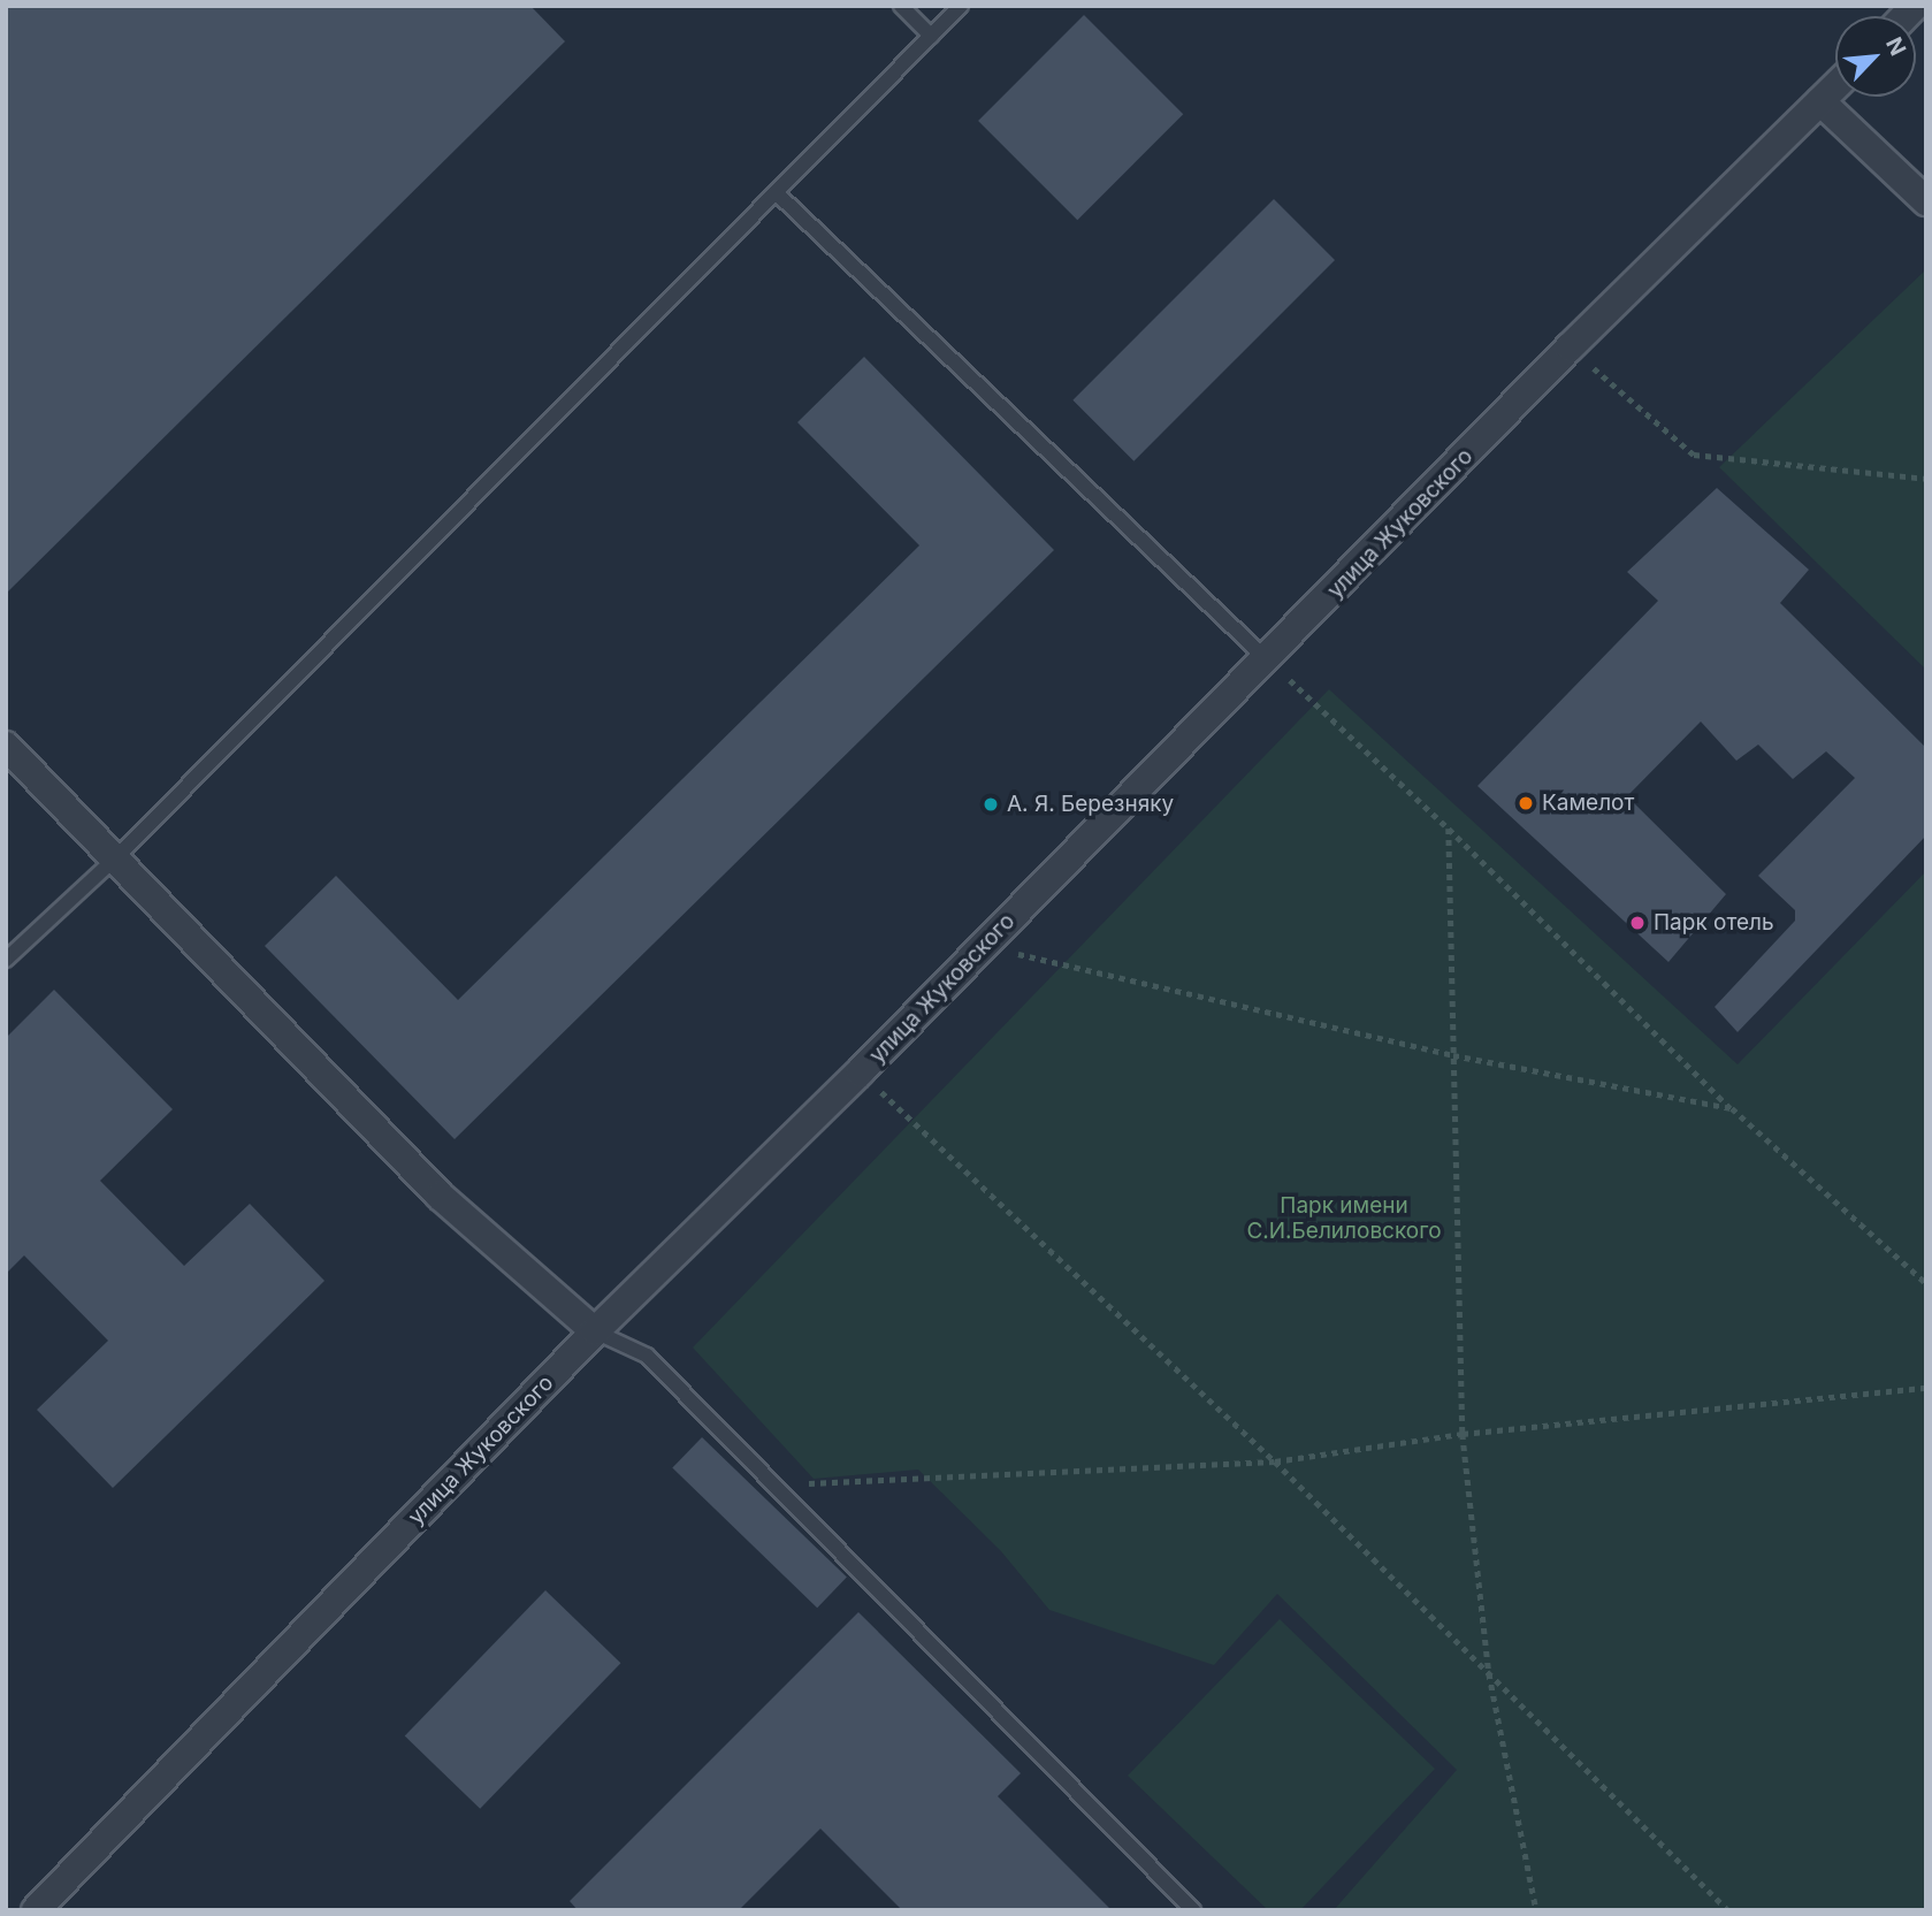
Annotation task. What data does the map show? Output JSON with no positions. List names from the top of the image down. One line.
{"streets":{"street":["улица Жуковского"]},"parks":["Парк имени С.И.Белиловского"],"places":["Камелот","А. Я. Березняку","Парк отель"],"north":"top right"}
